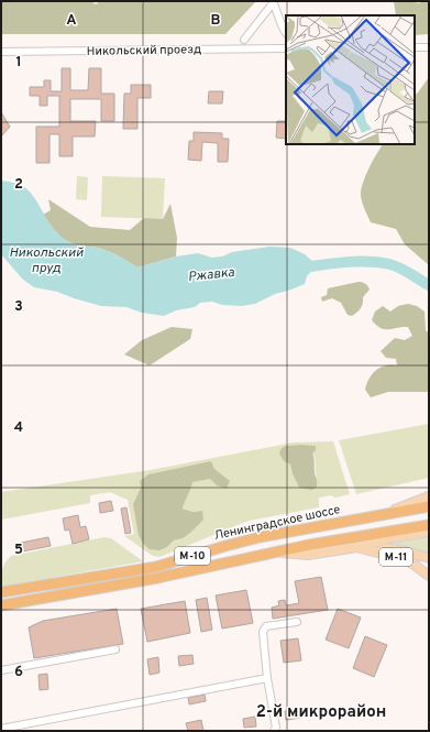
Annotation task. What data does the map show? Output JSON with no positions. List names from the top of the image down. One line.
{"streets":{"highway":["Ленинградское шоссе","М-10"],"main road":["М-11"],"street":["Никольский проезд"]},"crossings":[["М-10","М-11"]],"districts":["2-й микрорайон"],"water":["Никольский пруд","Ржавка"],"grid":{"columns":["A","B"],"rows":["1","2","3","4","5","6"]}}
